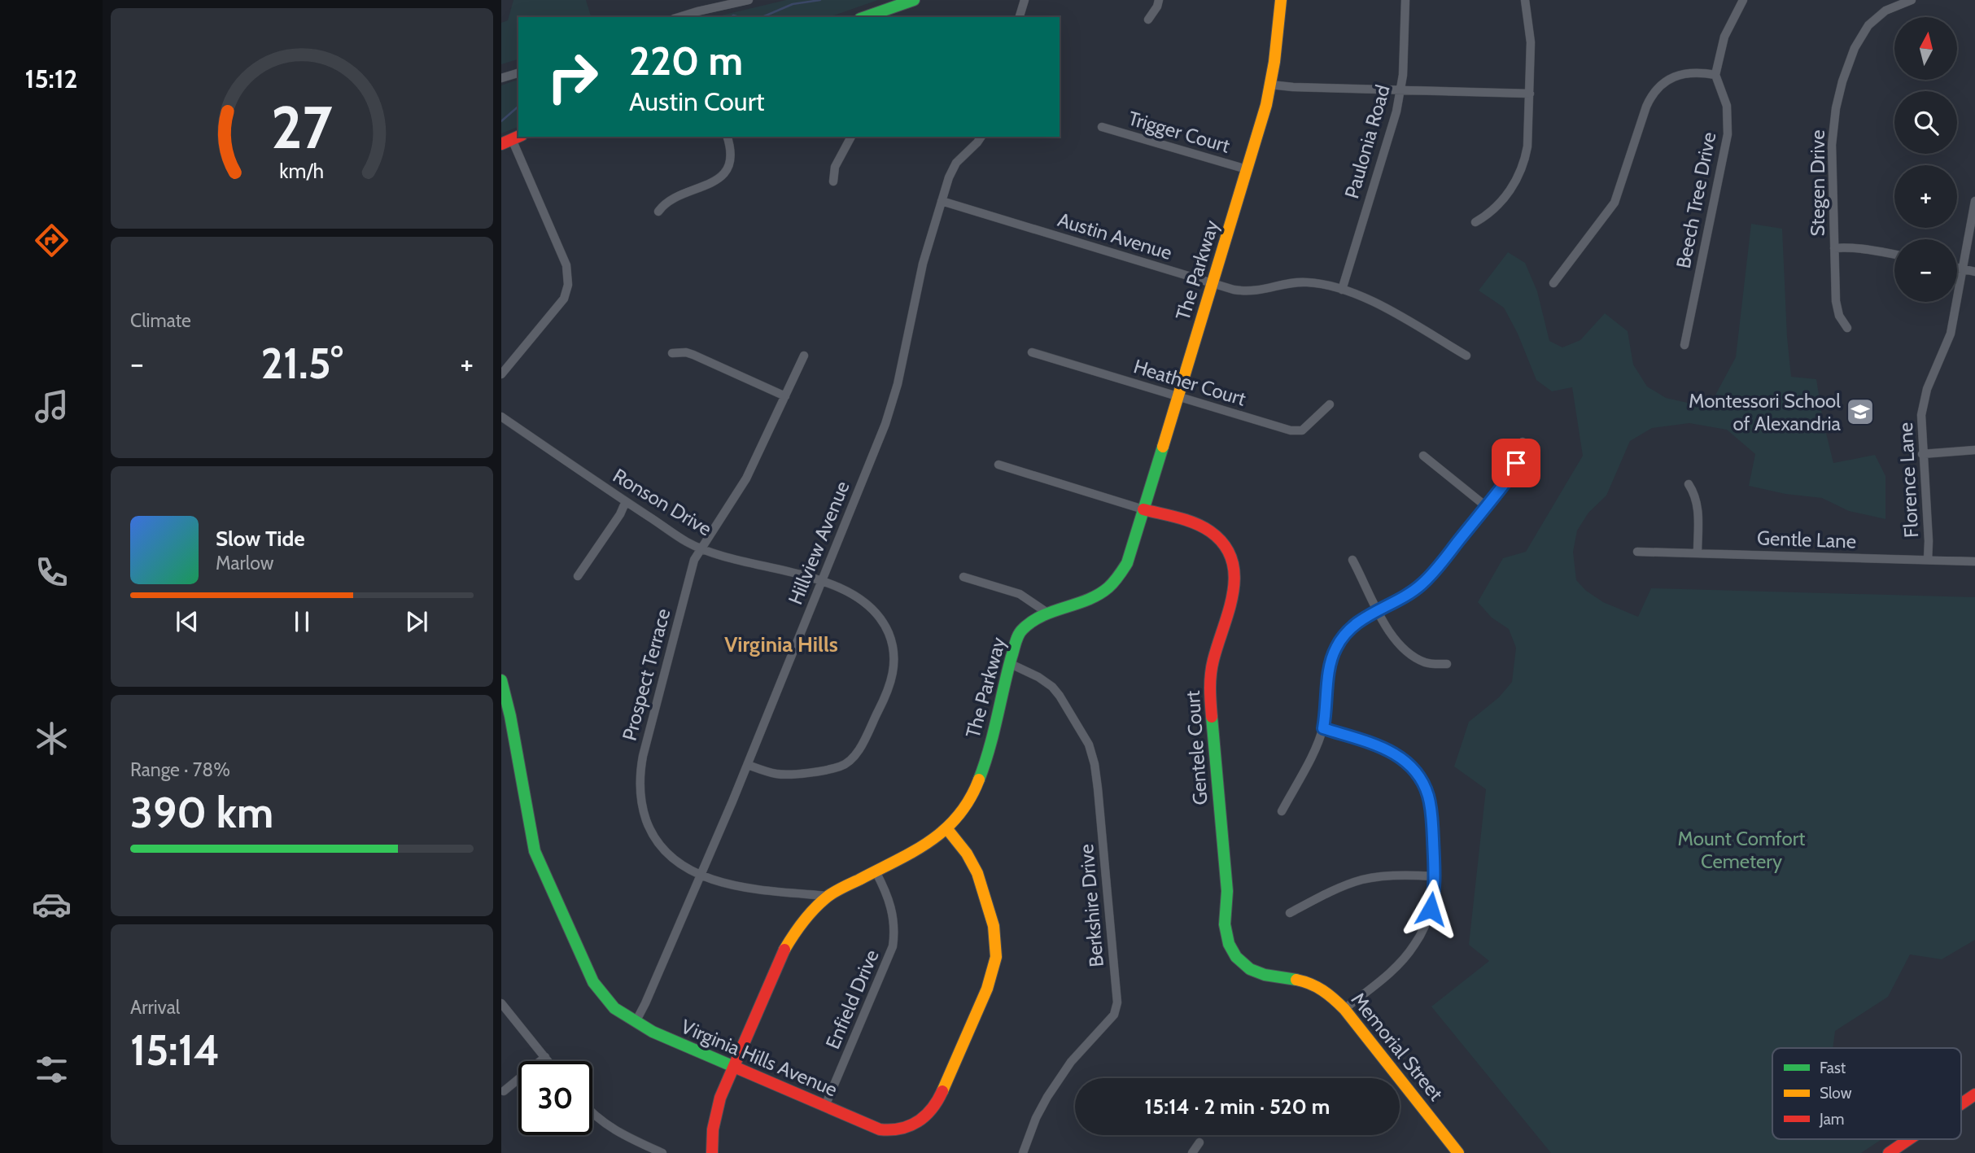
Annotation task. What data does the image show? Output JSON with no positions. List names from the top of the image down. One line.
{"streets":{"street":["Trigger Court","Paulonia Road","Stegen Drive","Beech Tree Drive","Austin Avenue","The Parkway","Heather Court","Florence Lane","Ronson Drive","Gentle Lane","Hillview Avenue","Prospect Terrace","Gentele Court","Berkshire Drive","Enfield Drive","Memorial Street","Virginia Hills Avenue"]},"crossings":[["Trigger Court","The Parkway"],["Paulonia Road","Austin Avenue"],["Austin Avenue","The Parkway"],["Austin Avenue","Hillview Avenue"],["The Parkway","Heather Court"],["The Parkway","Prospect Terrace"],["The Parkway","Gentele Court"],["The Parkway","Berkshire Drive"],["The Parkway","Enfield Drive"],["The Parkway","Virginia Hills Avenue"],["Florence Lane","Gentle Lane"],["Ronson Drive","Hillview Avenue"],["Ronson Drive","Prospect Terrace"],["Hillview Avenue","Prospect Terrace"],["Hillview Avenue","Virginia Hills Avenue"],["Gentele Court","Memorial Street"],["Enfield Drive","Virginia Hills Avenue"]],"districts":["Virginia Hills"],"parks":["Mount Comfort Cemetery"],"places":{"school or university":["Montessori School of Alexandria"]},"legend":["Fast","Slow","Jam"],"north":"top","page":{"tabs":"15:12","map_buttons":["+","−"],"turn":["220 m","Austin Court"],"tile":["Climate",["Range · 78%","390 km"],["Arrival","15:14"]],"heat":["−","21.5°","+"],"song":["Slow Tide","Marlow"],"limit":"30","trip":"15:14 · 2 min · 520 m","gauge":["27","km/h"]}}
